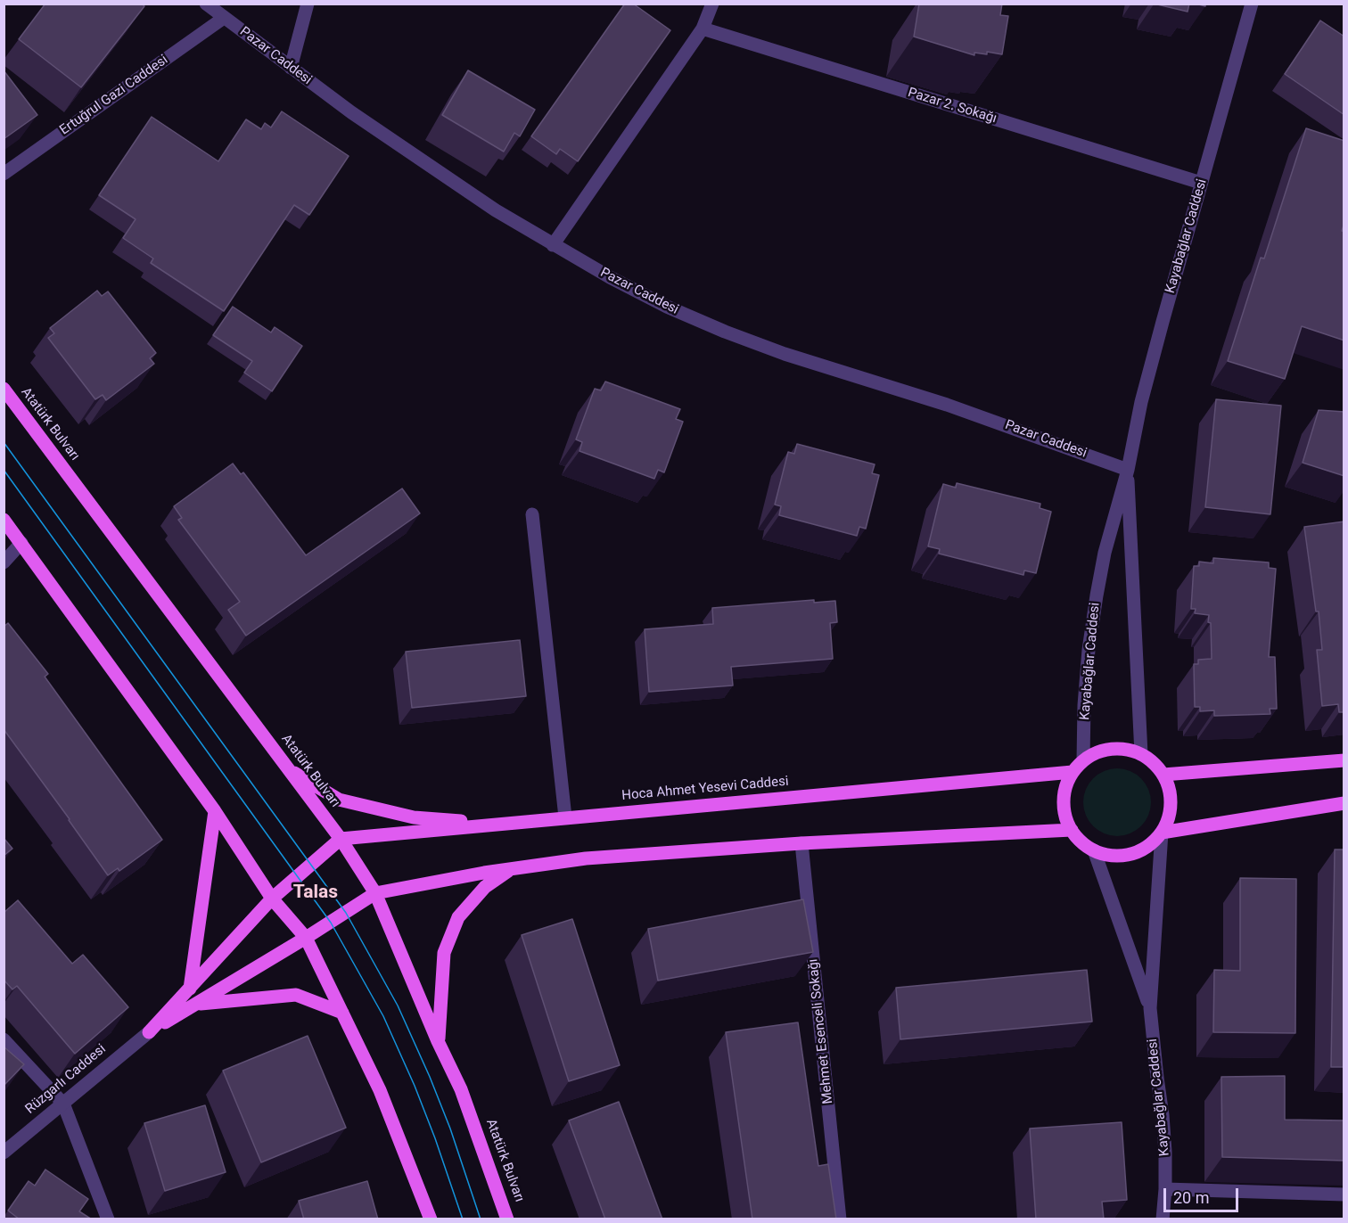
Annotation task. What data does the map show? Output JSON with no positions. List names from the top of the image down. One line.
{"streets":{"main road":["Atatürk Bulvarı","Hoca Ahmet Yesevi Caddesi","Rüzgarlı Caddesi"],"street":["Pazar Caddesi","Ertuğrul Gazi Caddesi","Pazar 2. Sokağı","Kayabağlar Caddesi","Mehmet Esenceli Sokağı"]},"crossings":[["Pazar Caddesi","Ertuğrul Gazi Caddesi"],["Pazar Caddesi","Kayabağlar Caddesi"],["Pazar 2. Sokağı","Kayabağlar Caddesi"],["Kayabağlar Caddesi","Hoca Ahmet Yesevi Caddesi"],["Atatürk Bulvarı","Hoca Ahmet Yesevi Caddesi"],["Atatürk Bulvarı","Rüzgarlı Caddesi"],["Hoca Ahmet Yesevi Caddesi","Rüzgarlı Caddesi"]],"districts":["Talas"],"scale_bar":"20 m"}
